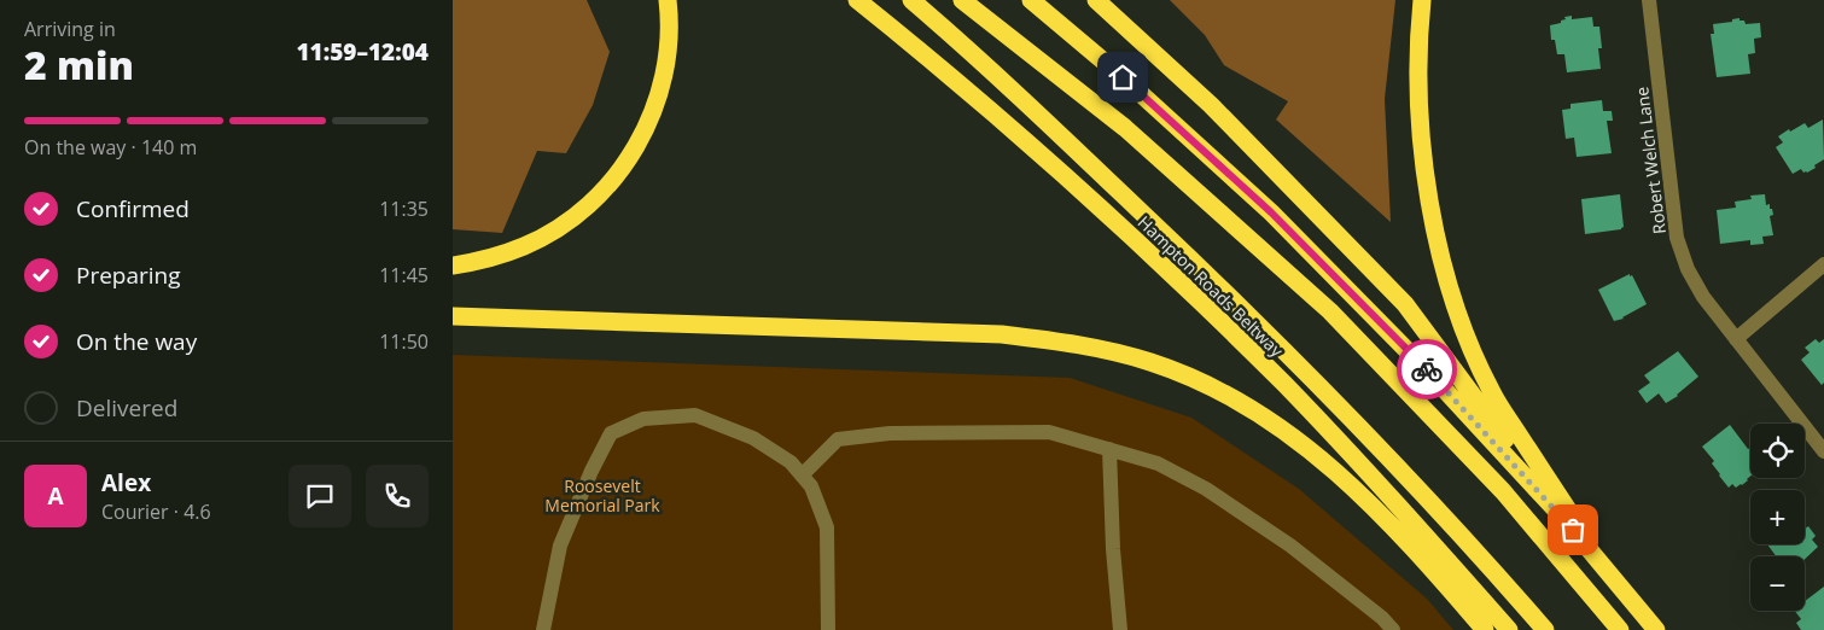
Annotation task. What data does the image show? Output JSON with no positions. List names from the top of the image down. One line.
{"streets":{"highway":["Hampton Roads Beltway"],"street":["Robert Welch Lane"]},"parks":["Roosevelt Memorial Park"],"page":{"heading":["2 min","Arriving in","11:59–12:04"],"panel":["Alex","Courier · 4.6"],"bar":"On the way · 140 m","list":[["Confirmed","11:35"],["Preparing","11:45"],["On the way","11:50"],"Delivered"],"map_buttons":["+","−"],"round":"A"}}
